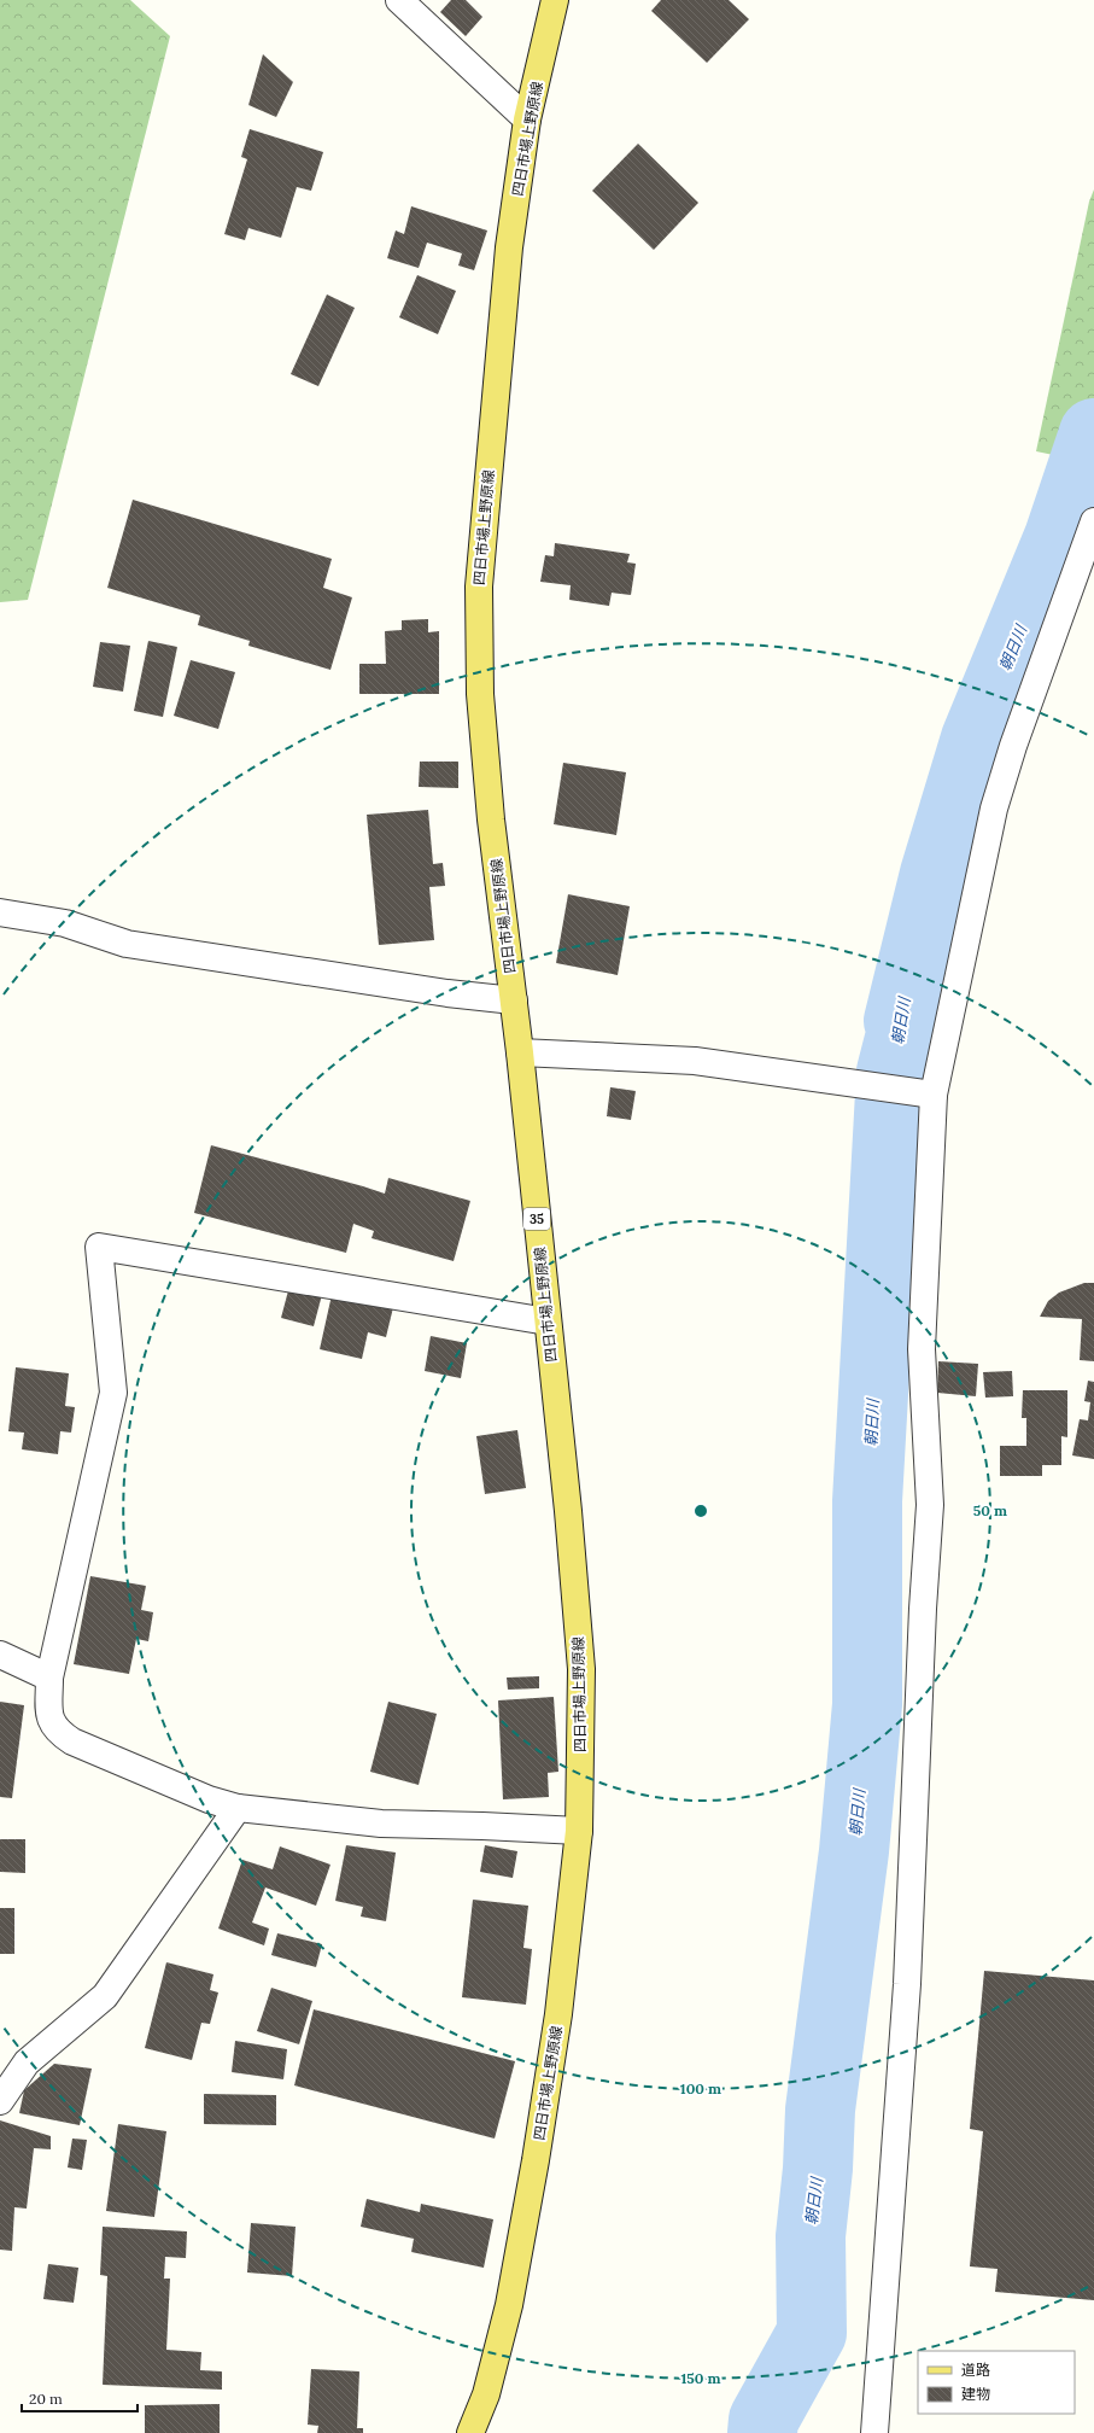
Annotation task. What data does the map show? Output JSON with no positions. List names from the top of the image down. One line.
{"streets":{"main road":["四日市場上野原線","35"]},"water":["朝日川"],"legend":["道路","建物"],"scale_bar":"20 m","rings":["50 m","100 m","150 m"]}
